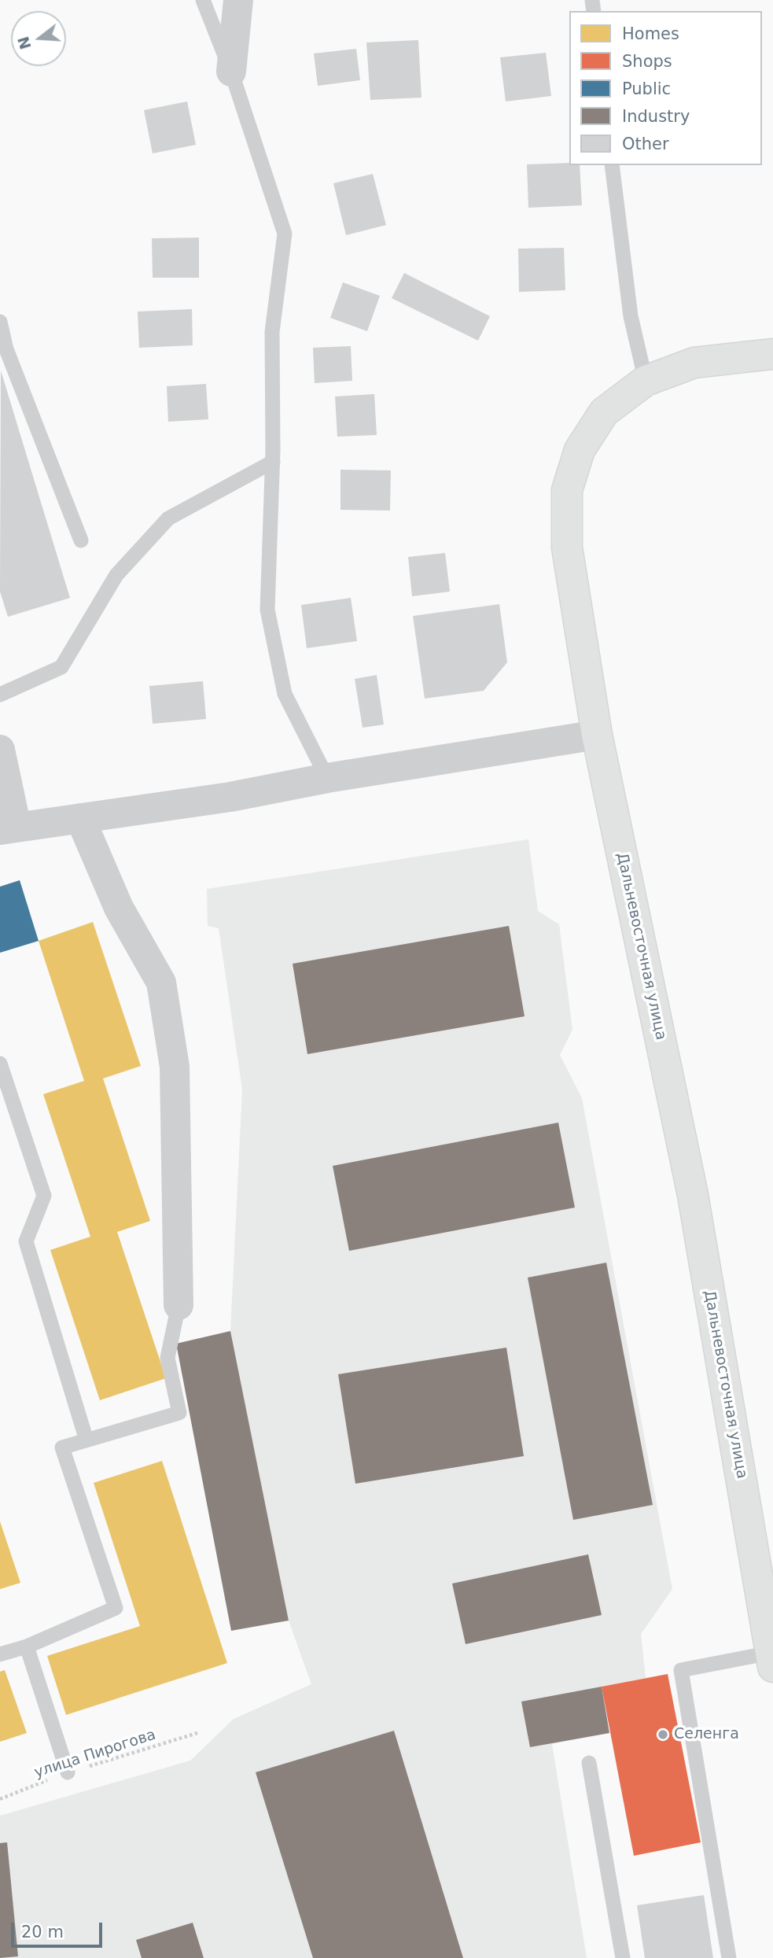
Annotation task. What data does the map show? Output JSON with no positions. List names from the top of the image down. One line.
{"streets":{"street":["Дальневосточная улица"],"path":["улица Пирогова"]},"places":["Селенга"],"legend":["Homes","Shops","Public","Industry","Other"],"scale_bar":"20 m","north":"left"}
